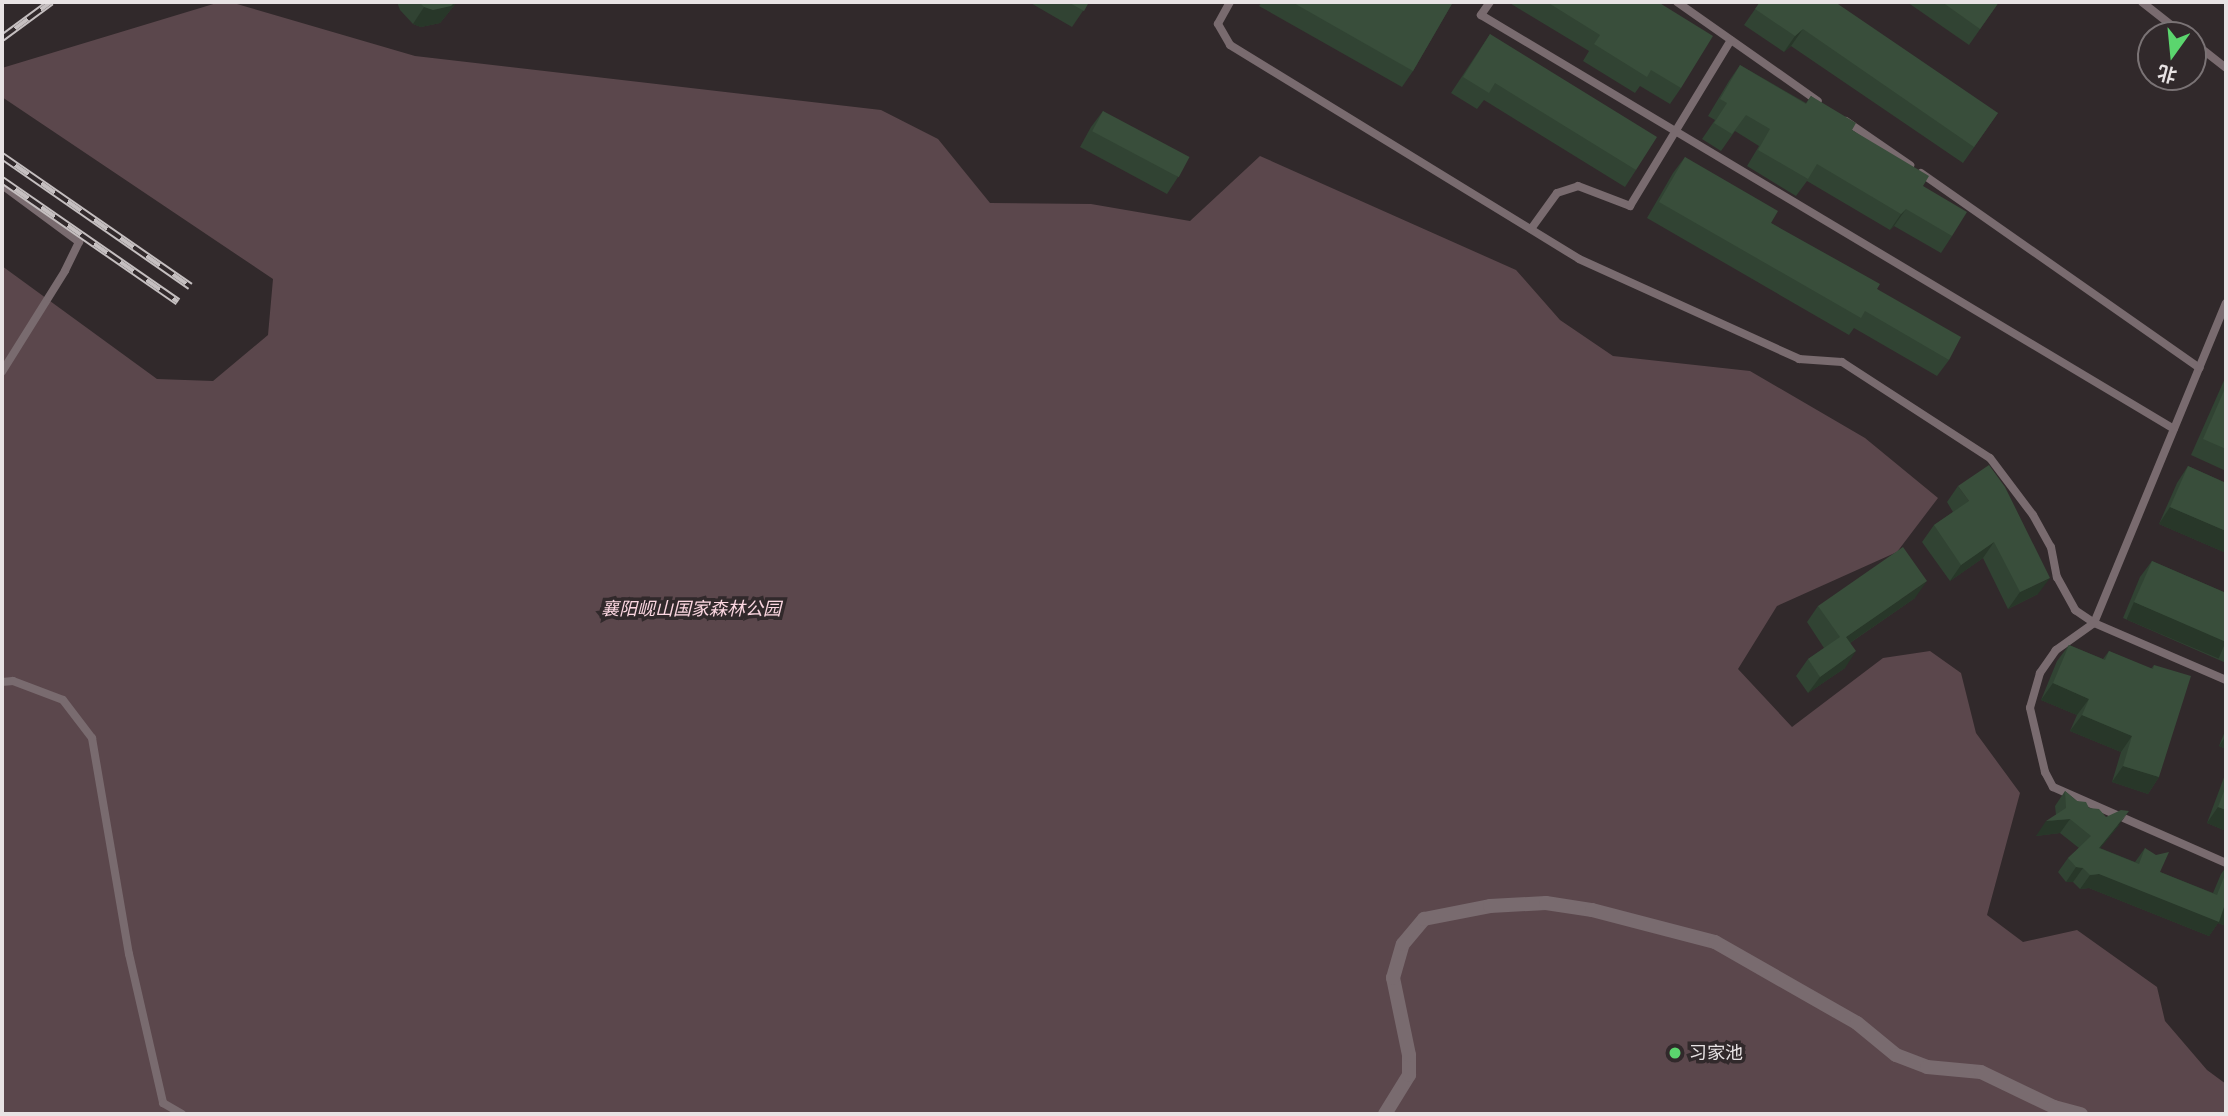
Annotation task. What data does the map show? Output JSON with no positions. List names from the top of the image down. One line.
{"parks":["襄阳岘山国家森林公园"],"places":["习家池"],"north":"bottom"}
